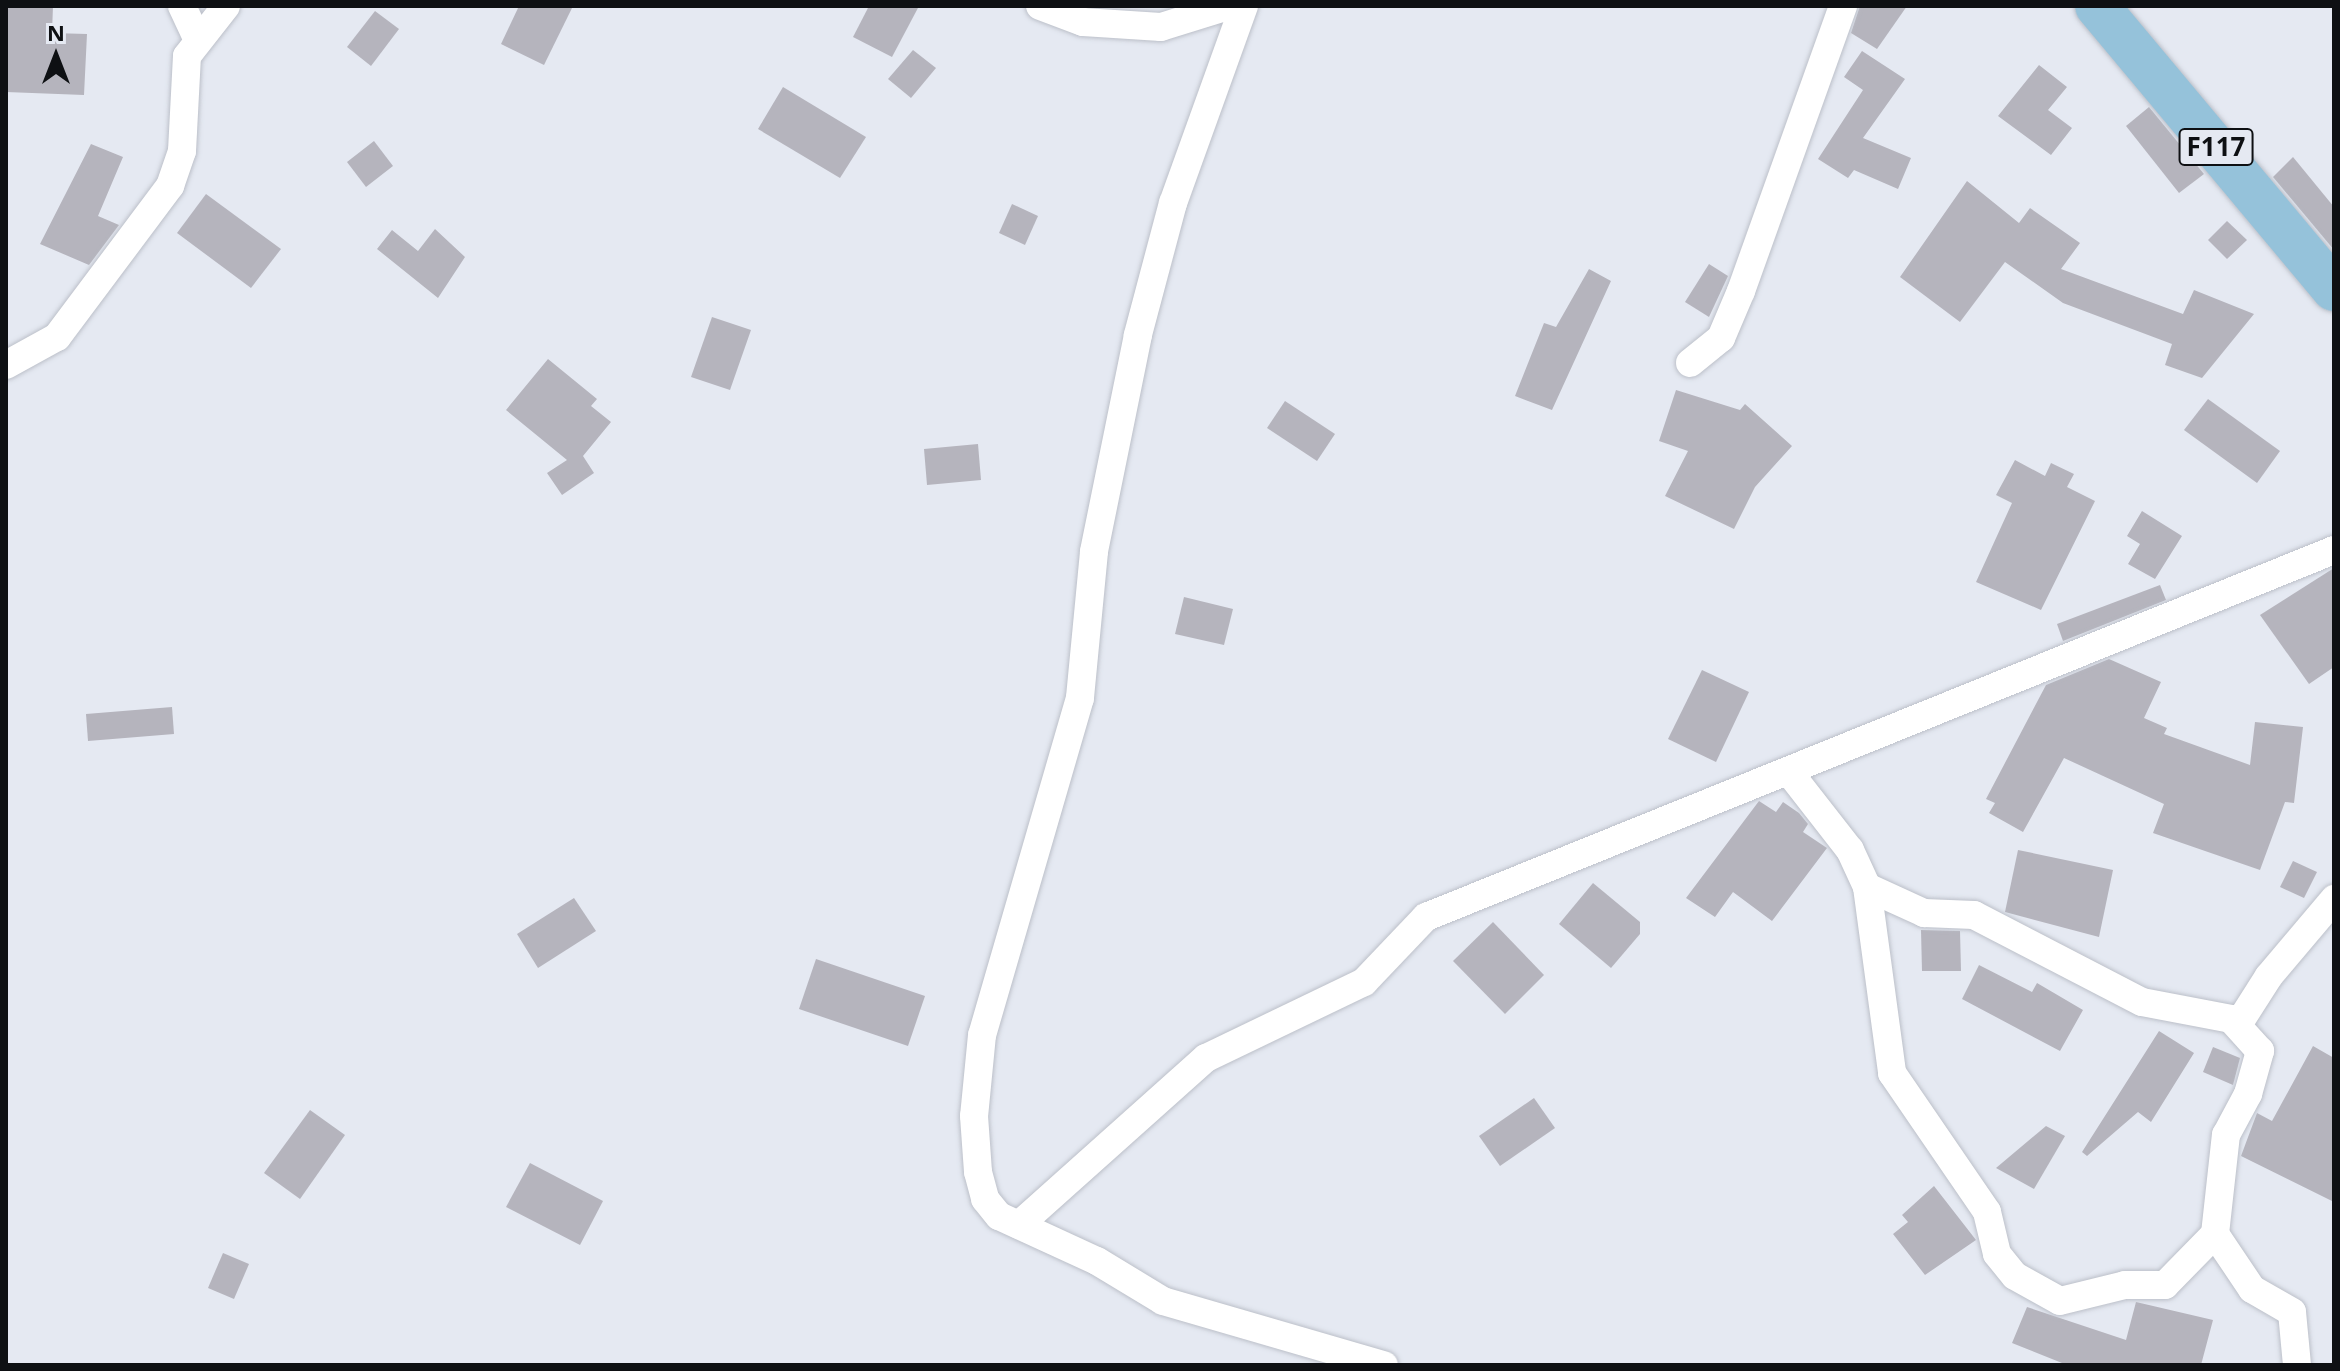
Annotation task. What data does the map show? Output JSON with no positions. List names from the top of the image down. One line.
{"streets":{"main road":["F117"]},"north":"top"}
